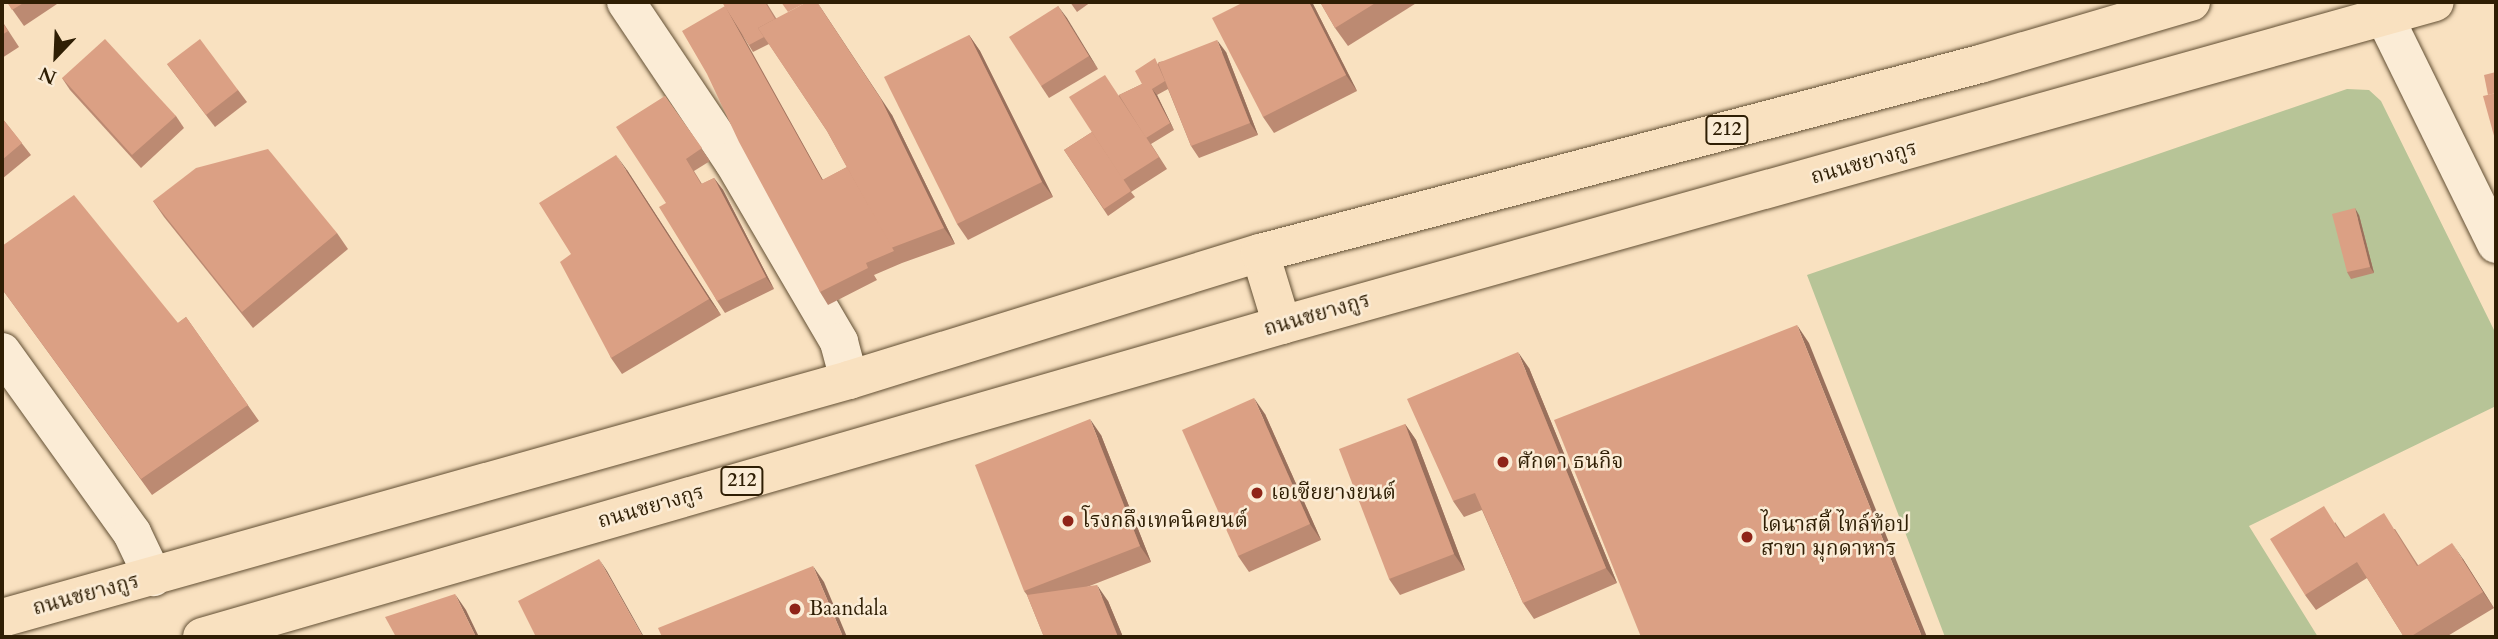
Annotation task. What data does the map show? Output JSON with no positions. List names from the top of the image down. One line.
{"streets":{"main road":["212","ถนนชยางกูร"]},"places":["ศักดา ธนกิจ","เอเซียยางยนต์","โรงกลึงเทคนิคยนต์","ไดนาสตี้ ไทล์ท้อป สาขา มุกดาหาร","Baandala"],"north":"bottom left"}
